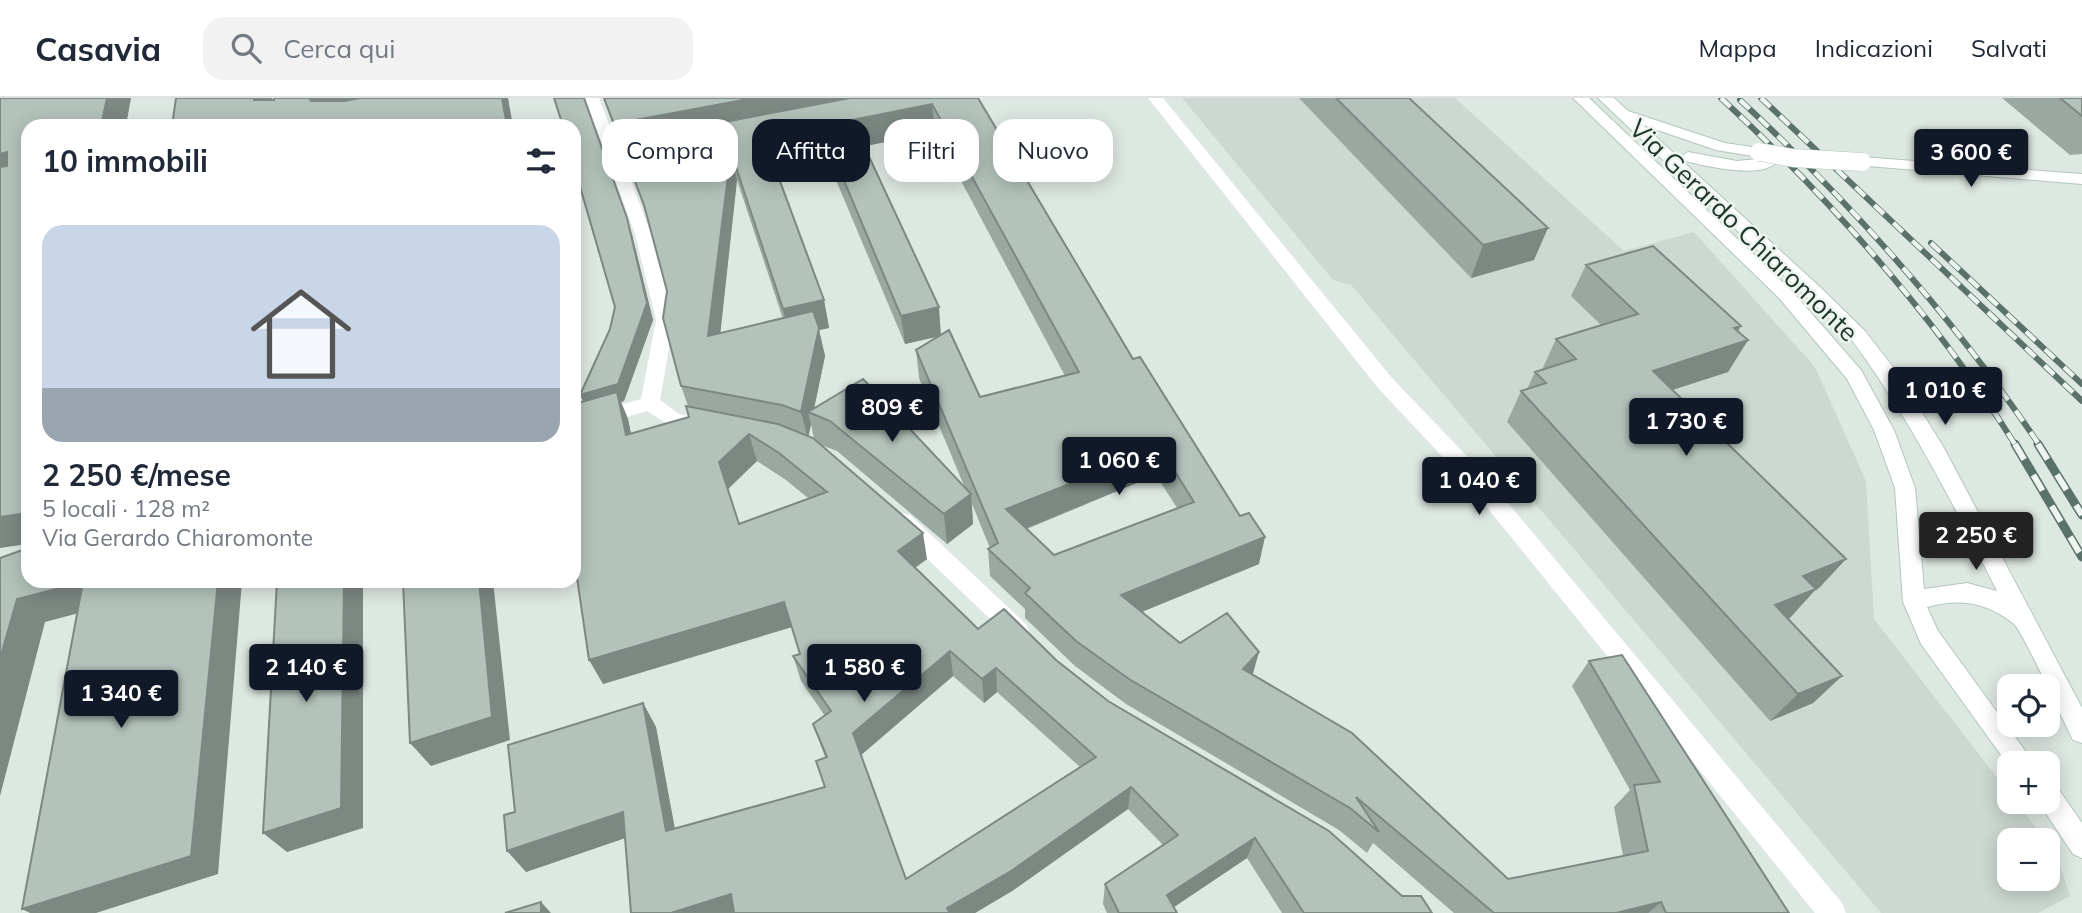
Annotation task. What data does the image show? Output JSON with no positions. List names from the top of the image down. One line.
{"streets":{"street":["Via Gerardo Chiaromonte"]},"page":{"header":"Casavia","search":"Cerca qui","nav":["Mappa","Indicazioni","Salvati"],"chip":["Compra","Affitta","Filtri","Nuovo"],"heading":"10 immobili","price":["3 600 €","1 010 €","809 €","1 730 €","1 060 €","1 040 €","2 250 €","2 140 €","1 580 €","1 340 €"],"list":[{"name":"2 250 €/mese","note":"5 locali · 128 m² · Via Gerardo Chiaromonte"}],"map_buttons":["+","−"]}}
